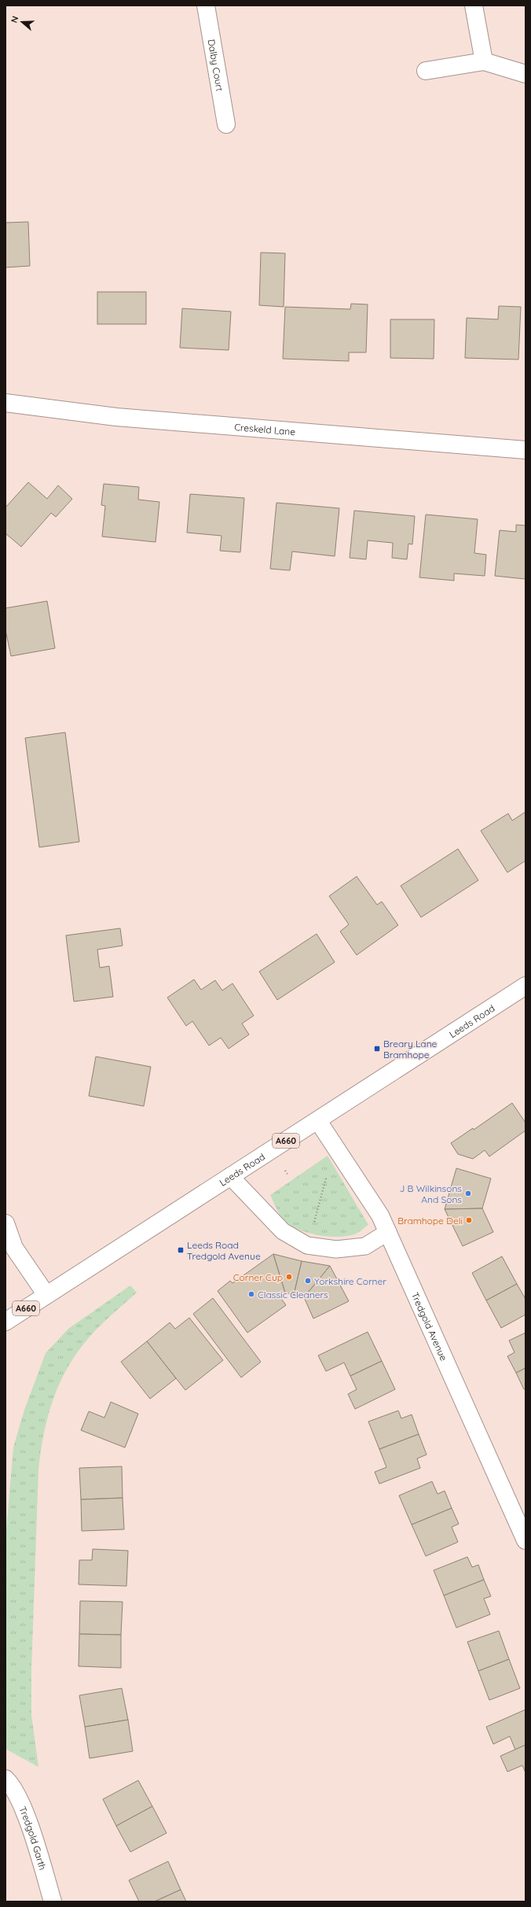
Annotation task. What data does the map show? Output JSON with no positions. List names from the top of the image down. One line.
{"streets":{"main road":["Dalby Court","Creskeld Lane","Leeds Road","A660","Tredgold Avenue","Tredgold Garth"]},"crossings":[["Leeds Road","Tredgold Avenue"]],"places":{"transit":["Breary Lane Bramhope","Leeds Road Tredgold Avenue"],"other":["J B Wilkinsons And Sons","Bramhope Deli","Corner Cup","Yorkshire Corner","Classic Cleaners"]},"north":"left"}
